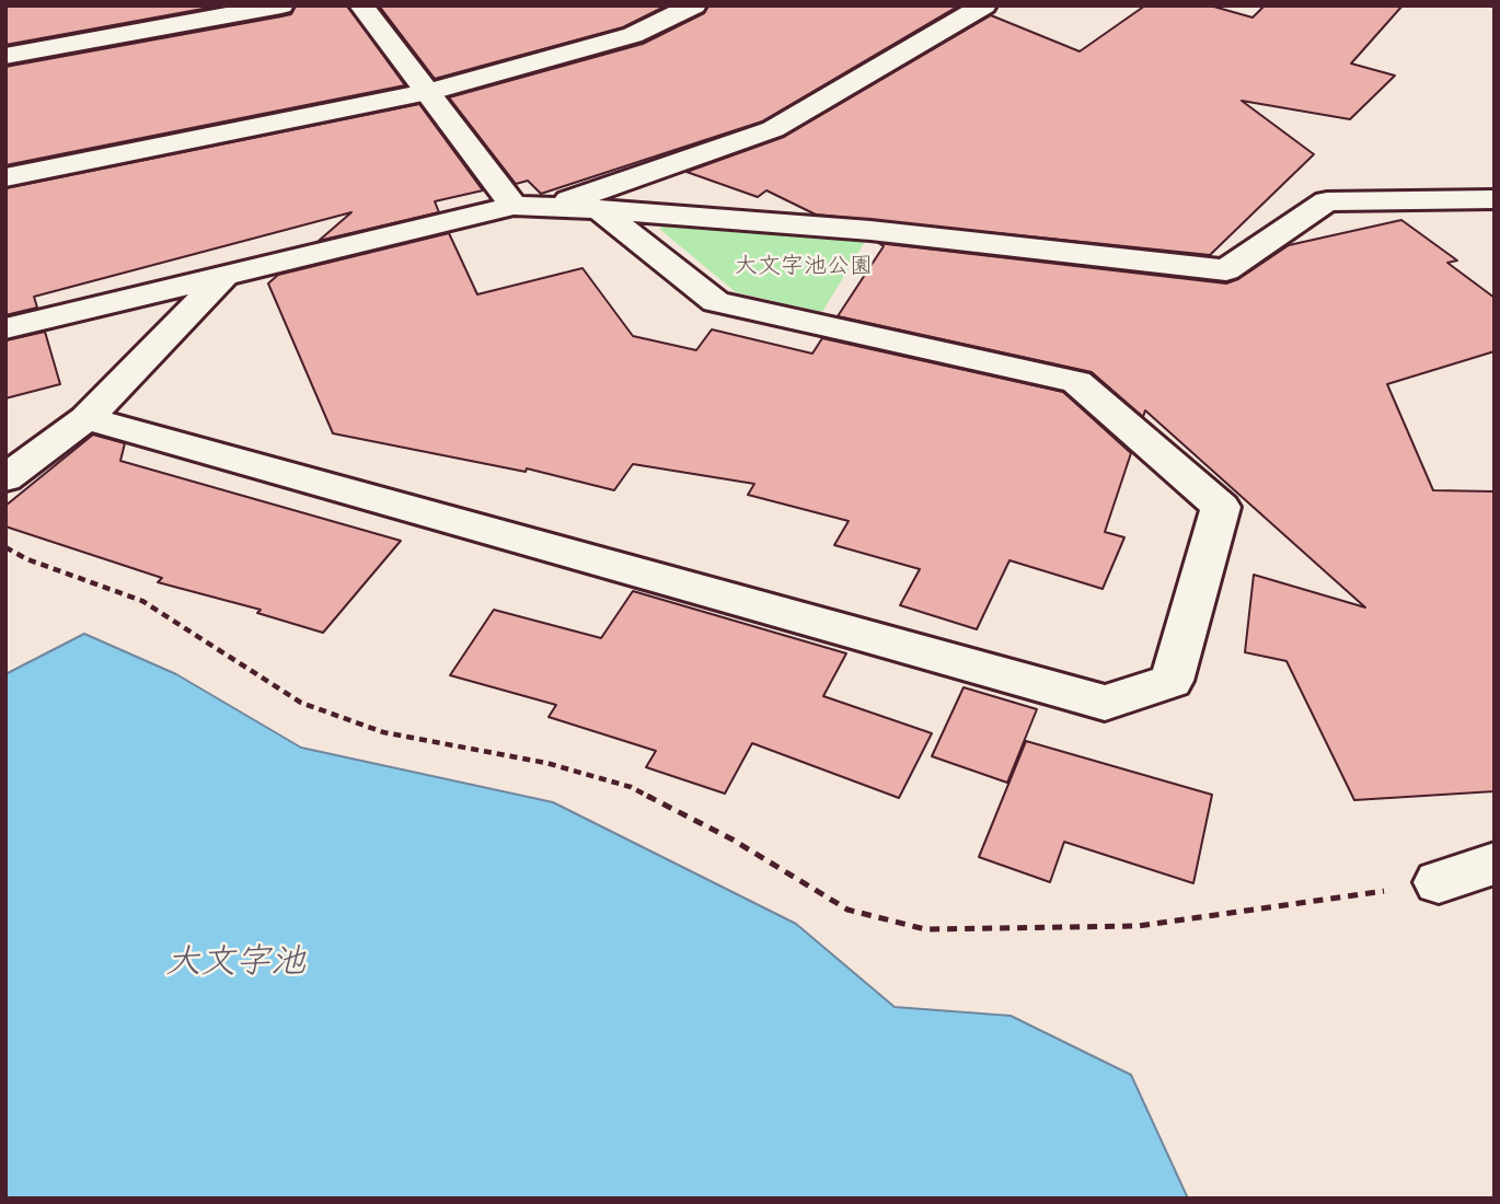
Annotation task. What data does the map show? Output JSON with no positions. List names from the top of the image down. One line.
{"water":["大文字池"],"parks":["大文字池公園"]}
